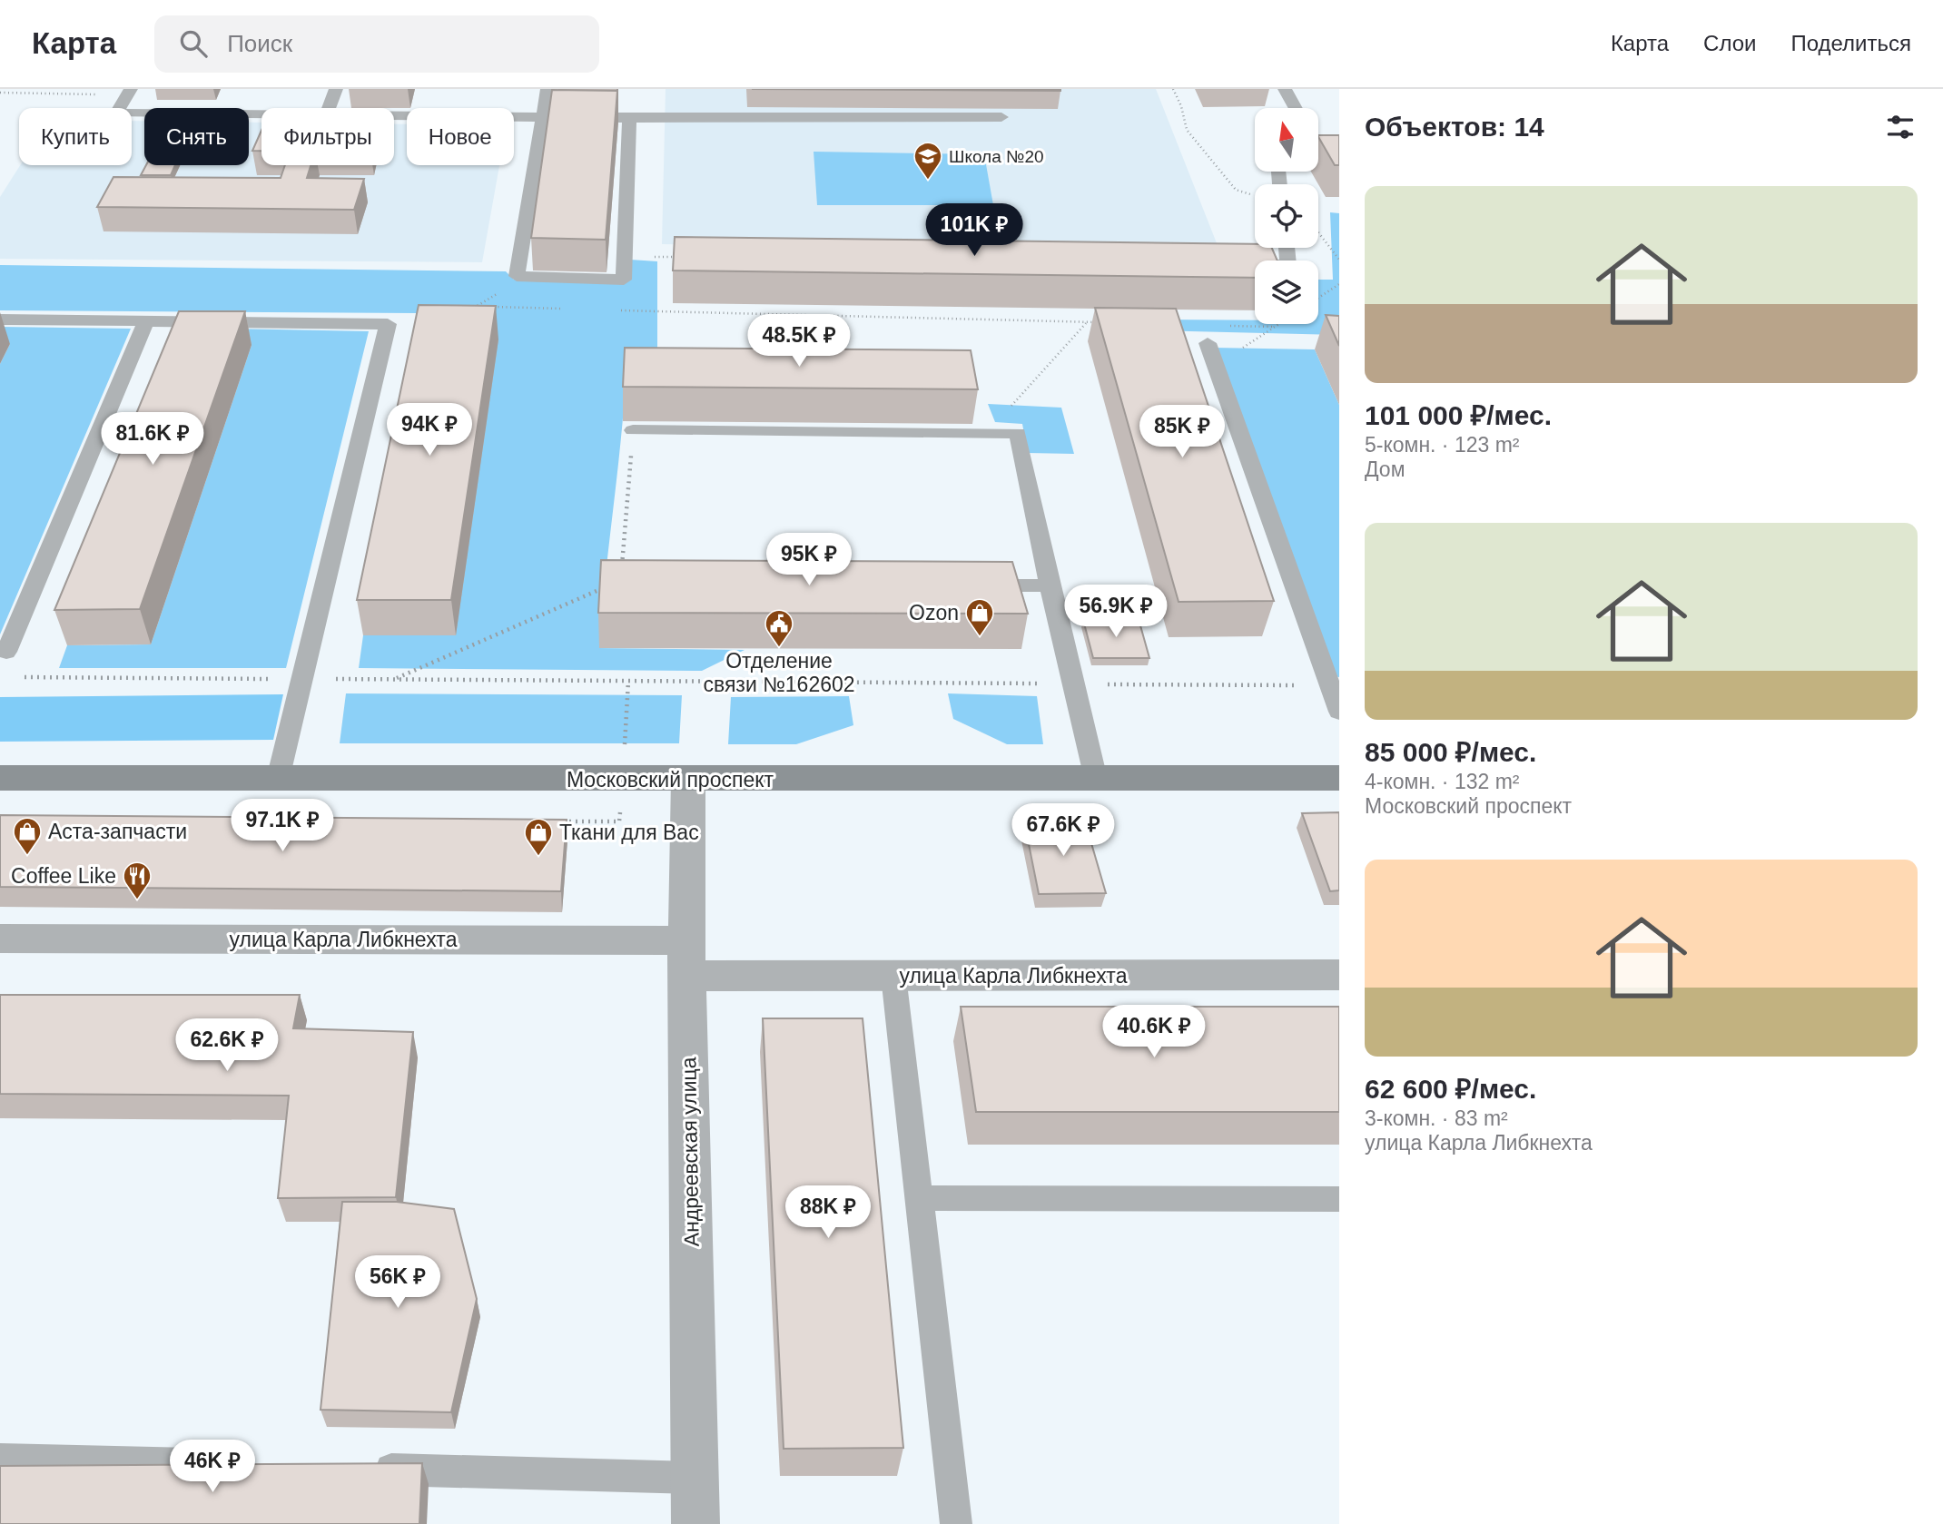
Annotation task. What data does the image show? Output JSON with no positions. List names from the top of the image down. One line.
{"streets":{"street":["Московский проспект","улица Карла Либкнехта","Андреевская улица"]},"crossings":[["Московский проспект","Андреевская улица"],["улица Карла Либкнехта","Андреевская улица"]],"places":{"school or university":["Школа №20"],"shop":["Ozon","Аста-запчасти","Ткани для Вас"],"public building":["Отделение связи №162602"],"restaurant":["Coffee Like"]},"north":"top","page":{"header":"Карта","search":"Поиск","nav":["Карта","Слои","Поделиться"],"heading":"Объектов: 14","chip":["Купить","Снять","Фильтры","Новое"],"list":[{"name":"101 000 ₽/мес.","note":"5-комн. · 123 m² · Дом"},{"name":"85 000 ₽/мес.","note":"4-комн. · 132 m² · Московский проспект"},{"name":"62 600 ₽/мес.","note":"3-комн. · 83 m² · улица Карла Либкнехта"}],"price":["101K ₽","48.5K ₽","94K ₽","85K ₽","81.6K ₽","95K ₽","56.9K ₽","97.1K ₽","67.6K ₽","40.6K ₽","62.6K ₽","88K ₽","56K ₽","46K ₽"]}}
